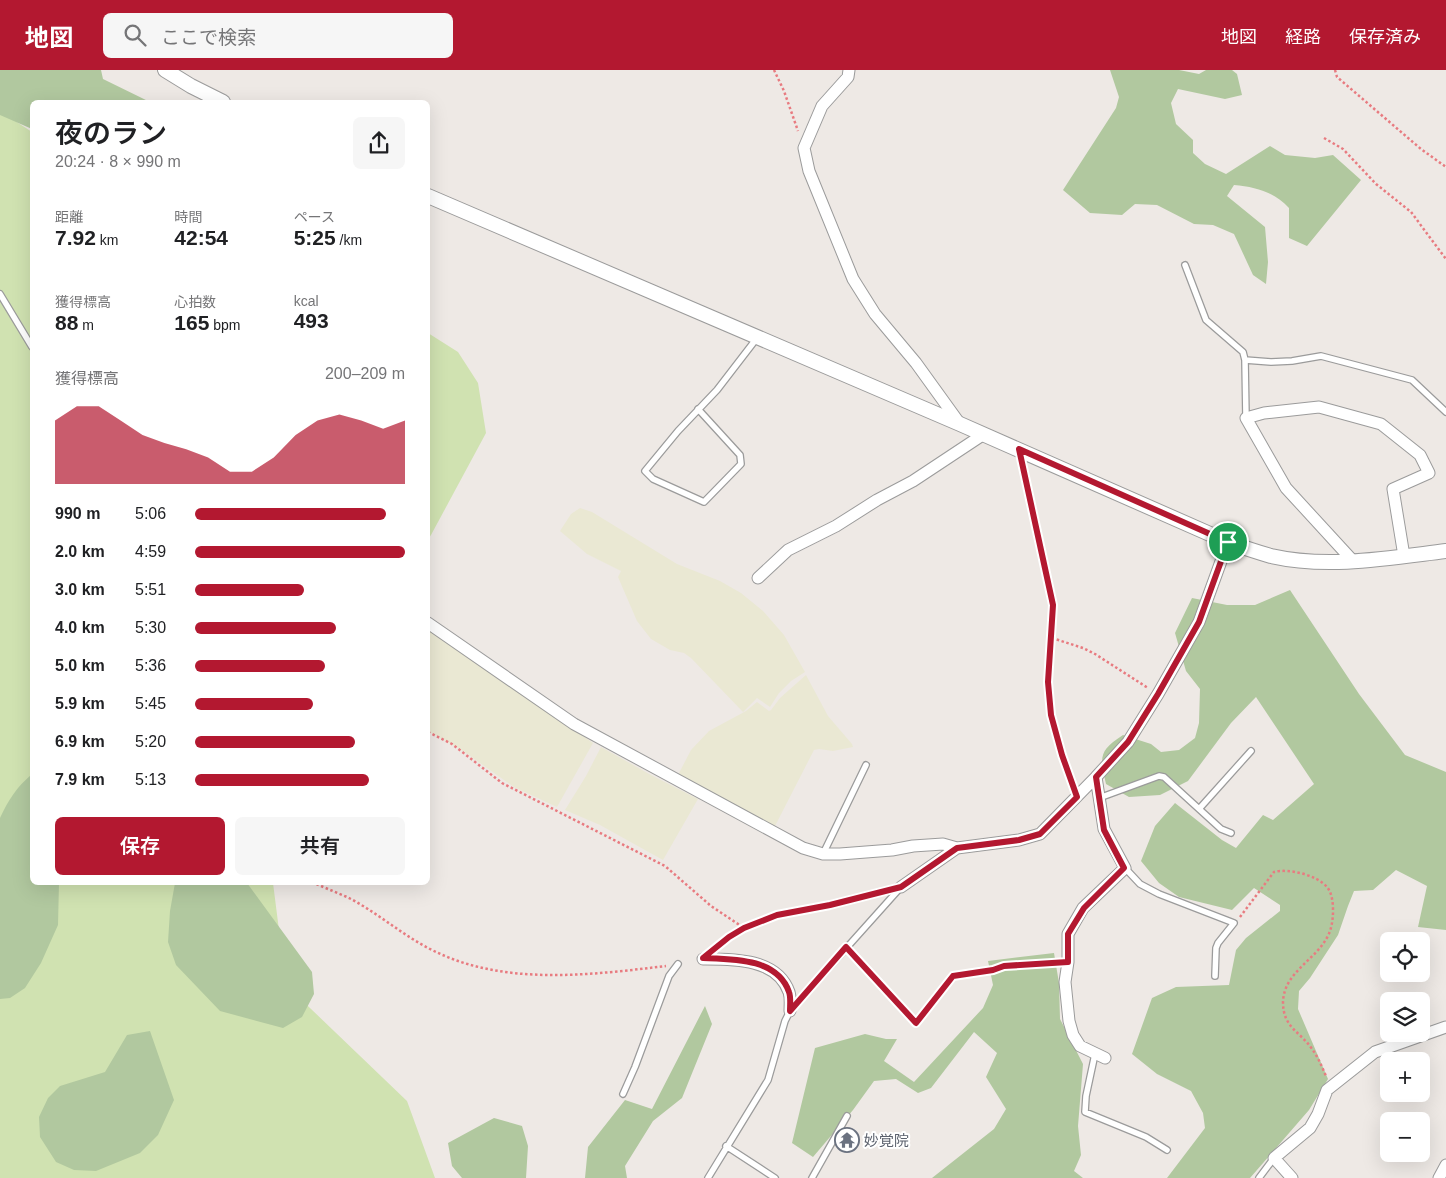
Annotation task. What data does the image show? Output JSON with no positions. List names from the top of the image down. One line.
{"places":{"temple":["妙覚院"]},"page":{"header":"地図","search":"ここで検索","nav":["地図","経路","保存済み"],"heading":["夜のラン","20:24 · 8 × 990 m"],"stats":[["距離","7.92 km"],["時間","42:54"],["ペース","5:25 /km"],["獲得標高","88 m"],["心拍数","165 bpm"],["kcal","493"]],"chart":["獲得標高","200–209 m"],"list":[{"name":"990 m","note":"5:06"},{"name":"2.0 km","note":"4:59"},{"name":"3.0 km","note":"5:51"},{"name":"4.0 km","note":"5:30"},{"name":"5.0 km","note":"5:36"},{"name":"5.9 km","note":"5:45"},{"name":"6.9 km","note":"5:20"},{"name":"7.9 km","note":"5:13"}],"buttons":["保存","共有"],"map_buttons":["+","−"]}}
